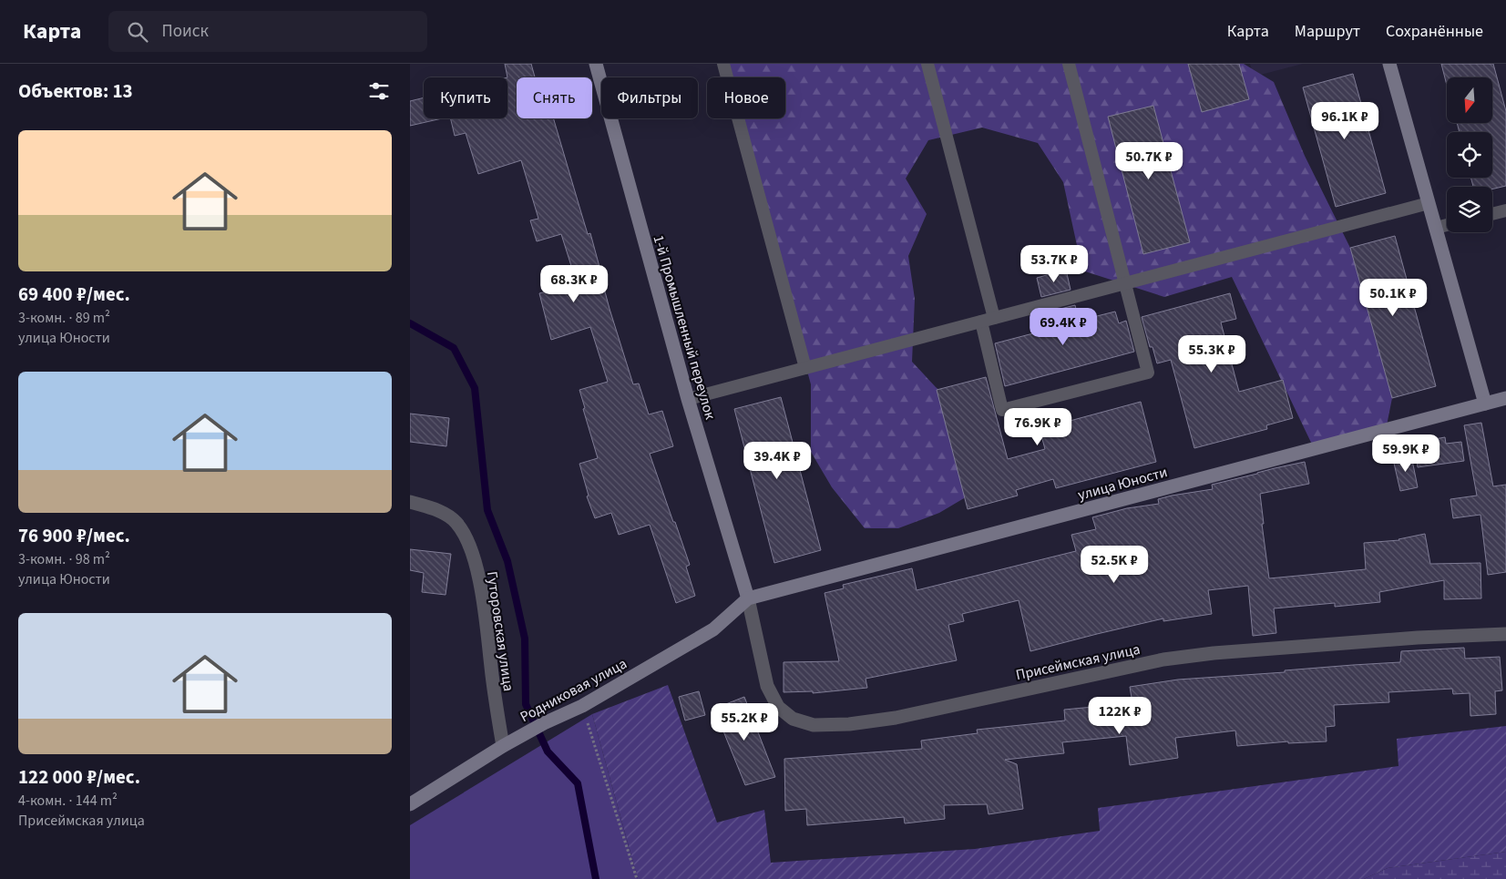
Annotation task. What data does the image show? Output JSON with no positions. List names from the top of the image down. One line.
{"streets":{"street":["1-й Промышленный переулок","улица Юности","Гуторовская улица","Присеймская улица","Родниковая улица"]},"crossings":[["1-й Промышленный переулок","улица Юности"],["1-й Промышленный переулок","Присеймская улица"],["1-й Промышленный переулок","Родниковая улица"],["улица Юности","Присеймская улица"],["улица Юности","Родниковая улица"],["Гуторовская улица","Родниковая улица"],["Присеймская улица","Родниковая улица"]],"north":"bottom","page":{"header":"Карта","search":"Поиск","nav":["Карта","Маршрут","Сохранённые"],"heading":"Объектов: 13","chip":["Купить","Снять","Фильтры","Новое"],"price":["96.1K ₽","50.7K ₽","53.7K ₽","68.3K ₽","50.1K ₽","69.4K ₽","55.3K ₽","76.9K ₽","59.9K ₽","39.4K ₽","52.5K ₽","122K ₽","55.2K ₽"],"list":[{"name":"69 400 ₽/мес.","note":"3-комн. · 89 m² · улица Юности"},{"name":"76 900 ₽/мес.","note":"3-комн. · 98 m² · улица Юности"},{"name":"122 000 ₽/мес.","note":"4-комн. · 144 m² · Присеймская улица"}]}}
